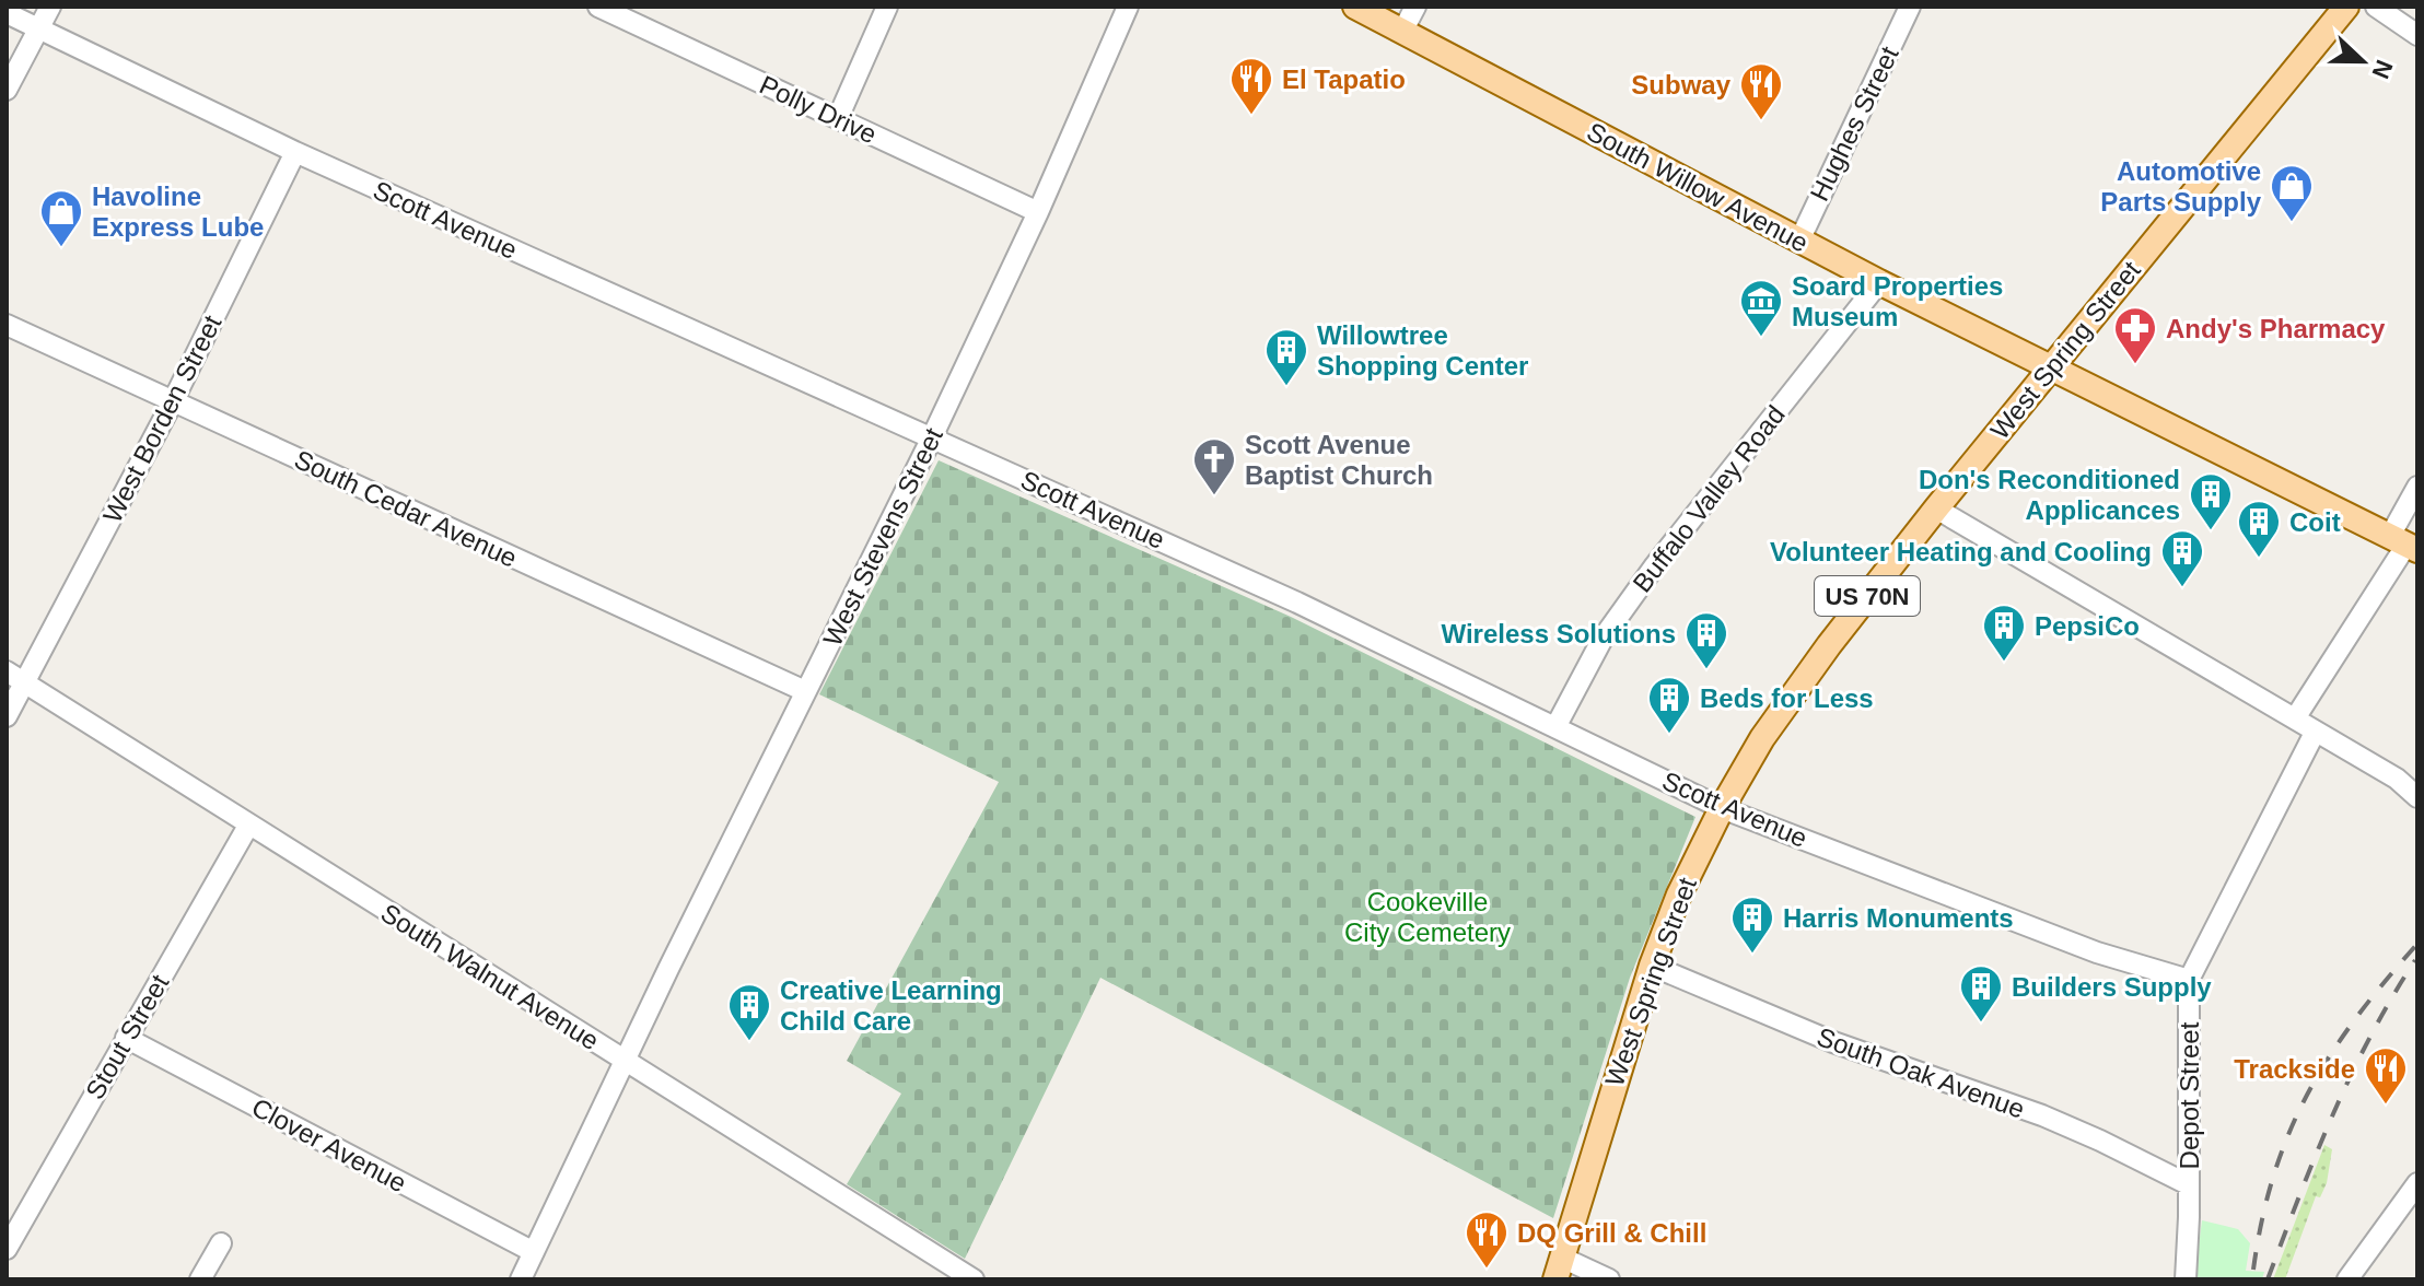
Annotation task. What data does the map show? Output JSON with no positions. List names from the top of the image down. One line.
{"streets":{"main road":["South Willow Avenue","West Spring Street","US 70N"],"street":["Polly Drive","Hughes Street","Scott Avenue","West Borden Street","Buffalo Valley Road","South Cedar Avenue","West Stevens Street","South Walnut Avenue","Stout Street","South Oak Avenue","Depot Street","Clover Avenue"]},"crossings":[["Polly Drive","West Stevens Street"],["Hughes Street","South Willow Avenue"],["South Willow Avenue","West Spring Street"],["South Willow Avenue","Buffalo Valley Road"],["Scott Avenue","West Spring Street"],["Scott Avenue","West Borden Street"],["Scott Avenue","Buffalo Valley Road"],["Scott Avenue","West Stevens Street"],["Scott Avenue","Depot Street"],["West Spring Street","South Oak Avenue"],["West Borden Street","South Cedar Avenue"],["West Borden Street","South Walnut Avenue"],["South Cedar Avenue","West Stevens Street"],["West Stevens Street","South Walnut Avenue"],["West Stevens Street","Clover Avenue"],["South Walnut Avenue","Stout Street"],["Stout Street","Clover Avenue"],["South Oak Avenue","Depot Street"]],"parks":["Cookeville City Cemetery"],"places":{"restaurant":["El Tapatio","Subway","Trackside","DQ Grill & Chill"],"shop":["Automotive Parts Supply","Havoline Express Lube"],"museum":["Soard Properties Museum"],"pharmacy":["Andy's Pharmacy"],"building":["Willowtree Shopping Center","Don's Reconditioned Applicances","Coit","Volunteer Heating and Cooling","PepsiCo","Wireless Solutions","Beds for Less","Harris Monuments","Builders Supply","Creative Learning Child Care"],"church":["Scott Avenue Baptist Church"]},"north":"right"}
